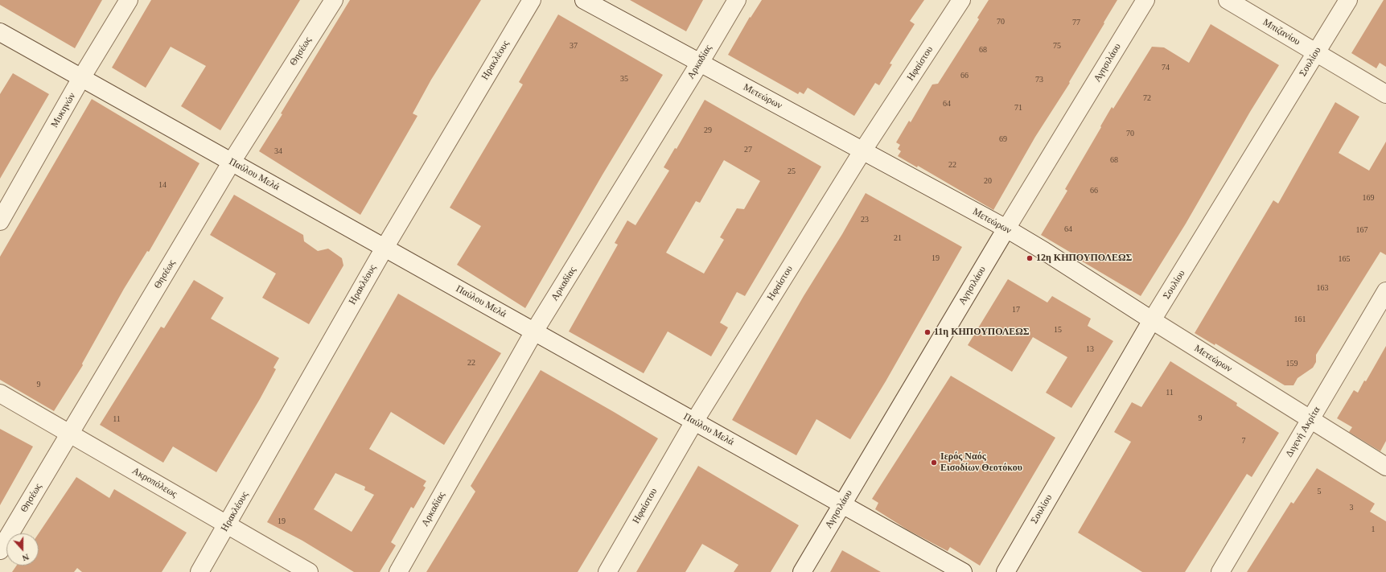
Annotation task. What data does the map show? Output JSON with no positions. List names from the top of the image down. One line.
{"streets":{"street":["Μπιζανίου","Θησέως","Ηρακλέους","Αρκαδίας","Σουλίου","Αγησιλάου","Ηφαίστου","Μετεώρων","Μυκηνών","Παύλου Μελά","Διγενή Ακρίτα","Ακροπόλεως"]},"crossings":[["Μπιζανίου","Σουλίου"],["Θησέως","Παύλου Μελά"],["Θησέως","Ακροπόλεως"],["Ηρακλέους","Παύλου Μελά"],["Ηρακλέους","Ακροπόλεως"],["Αρκαδίας","Μετεώρων"],["Αρκαδίας","Παύλου Μελά"],["Σουλίου","Μετεώρων"],["Αγησιλάου","Μετεώρων"],["Αγησιλάου","Παύλου Μελά"],["Ηφαίστου","Μετεώρων"],["Ηφαίστου","Παύλου Μελά"],["Μετεώρων","Διγενή Ακρίτα"],["Μυκηνών","Παύλου Μελά"]],"places":["12η ΚΗΠΟΥΠΟΛΕΩΣ","11η ΚΗΠΟΥΠΟΛΕΩΣ","Ιερός Ναός Εισοδίων Θεοτόκου"],"house_numbers":["70","77","37","75","68","74","66","35","73","72","64","71","29","70","69","27","34","68","22","25","20","14","66","169","23","64","167","21","19","165","163","17","161","15","13","22","159","9","11","9","11","7","5","3","19","1"],"north":"bottom"}
